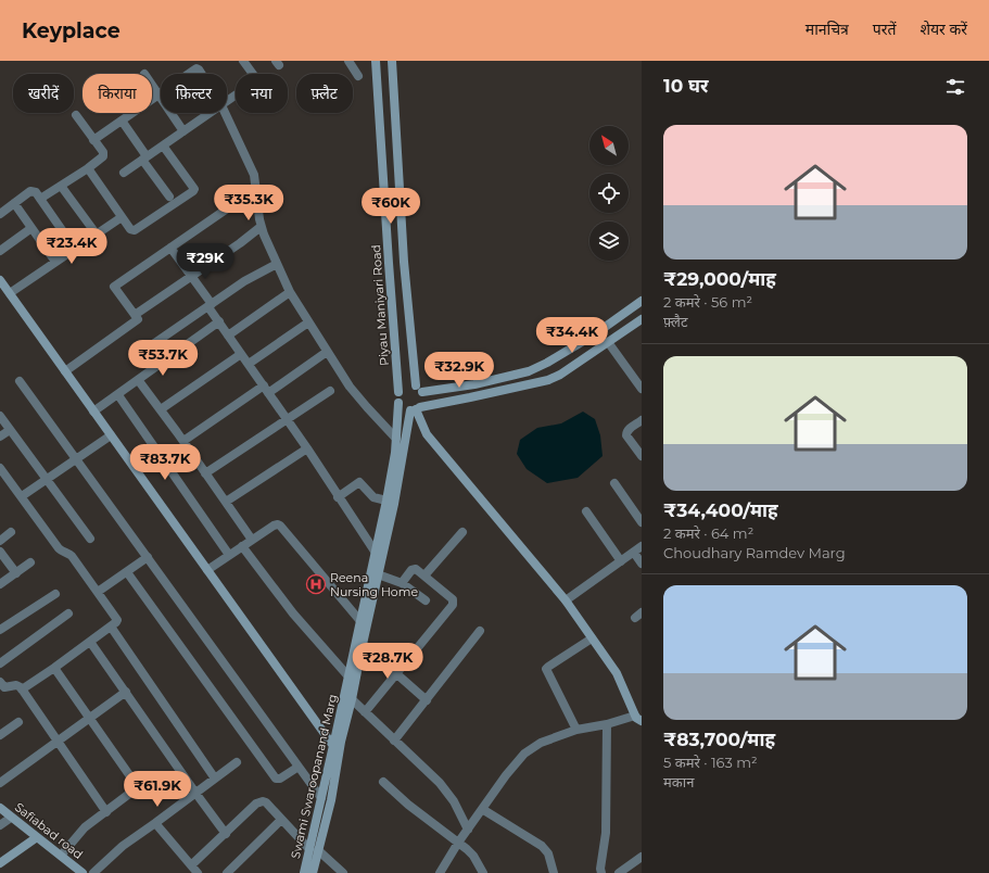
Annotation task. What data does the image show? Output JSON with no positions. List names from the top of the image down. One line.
{"streets":{"street":["Piyau Maniyari Road","Swami Swaroopanand Marg","Safiabad road"]},"crossings":[["Piyau Maniyari Road","Swami Swaroopanand Marg"]],"places":{"hospital":["Reena Nursing Home"]},"north":"top left","page":{"header":"Keyplace","nav":["मानचित्र","परतें","शेयर करें"],"heading":"10 घर","chip":["खरीदें","किराया","फ़िल्टर","नया","फ़्लैट"],"list":[{"name":"₹29,000/माह","note":"2 कमरे · 56 m² · फ़्लैट"},{"name":"₹34,400/माह","note":"2 कमरे · 64 m² · Choudhary Ramdev Marg"},{"name":"₹83,700/माह","note":"5 कमरे · 163 m² · मकान"}],"price":["₹35.3K","₹60K","₹23.4K","₹29K","₹34.4K","₹53.7K","₹32.9K","₹83.7K","₹28.7K","₹61.9K"]}}
